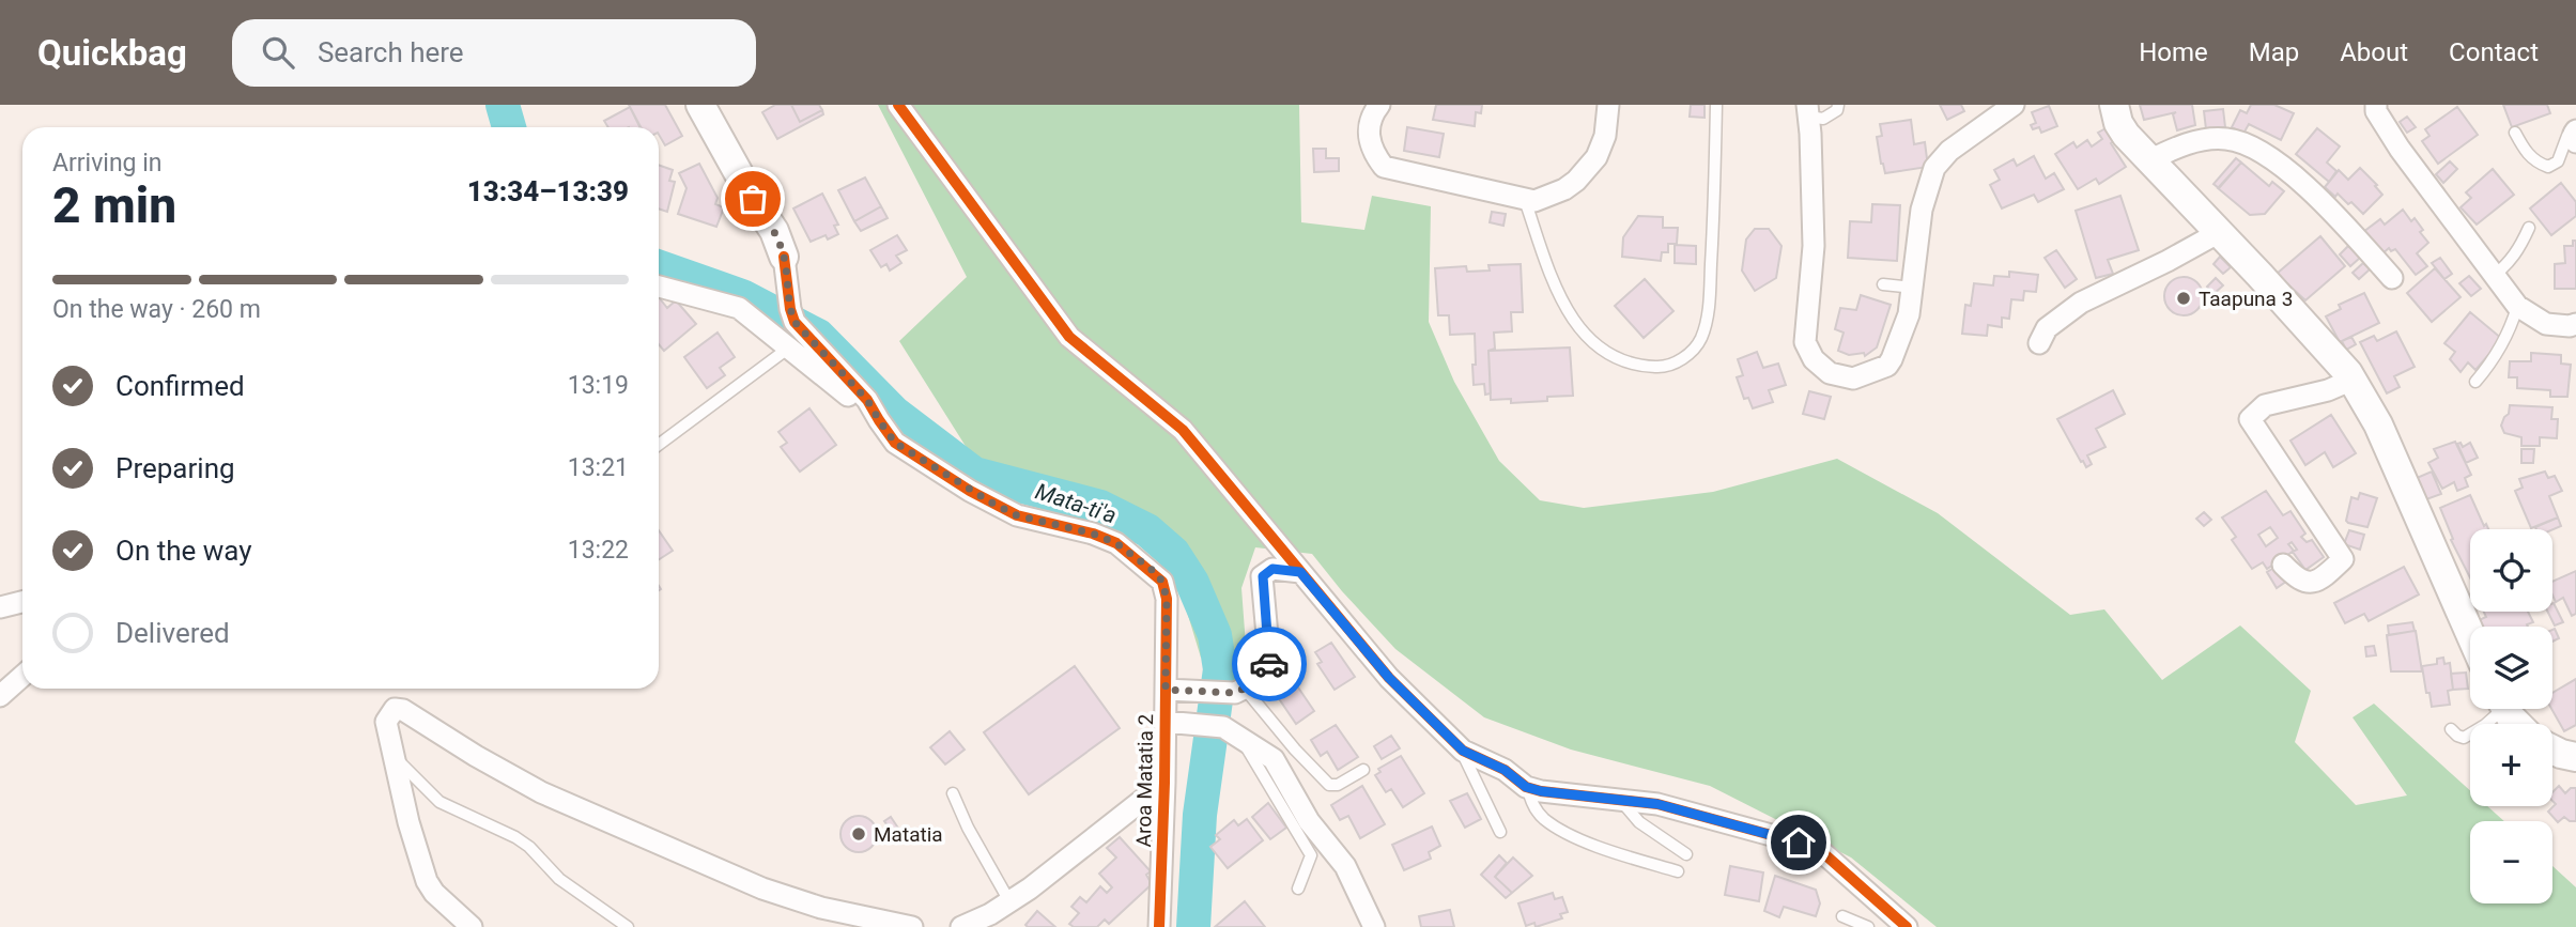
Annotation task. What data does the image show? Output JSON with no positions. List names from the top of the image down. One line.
{"streets":{"street":["Aroa Matatia 2"]},"water":["Mata-ti'a"],"places":["Taapuna 3","Matatia"],"page":{"header":"Quickbag","search":"Search here","nav":["Home","Map","About","Contact"],"heading":["2 min","Arriving in","13:34–13:39"],"bar":"On the way · 260 m","list":[["Confirmed","13:19"],["Preparing","13:21"],["On the way","13:22"],"Delivered"],"map_buttons":["+","−"]}}
